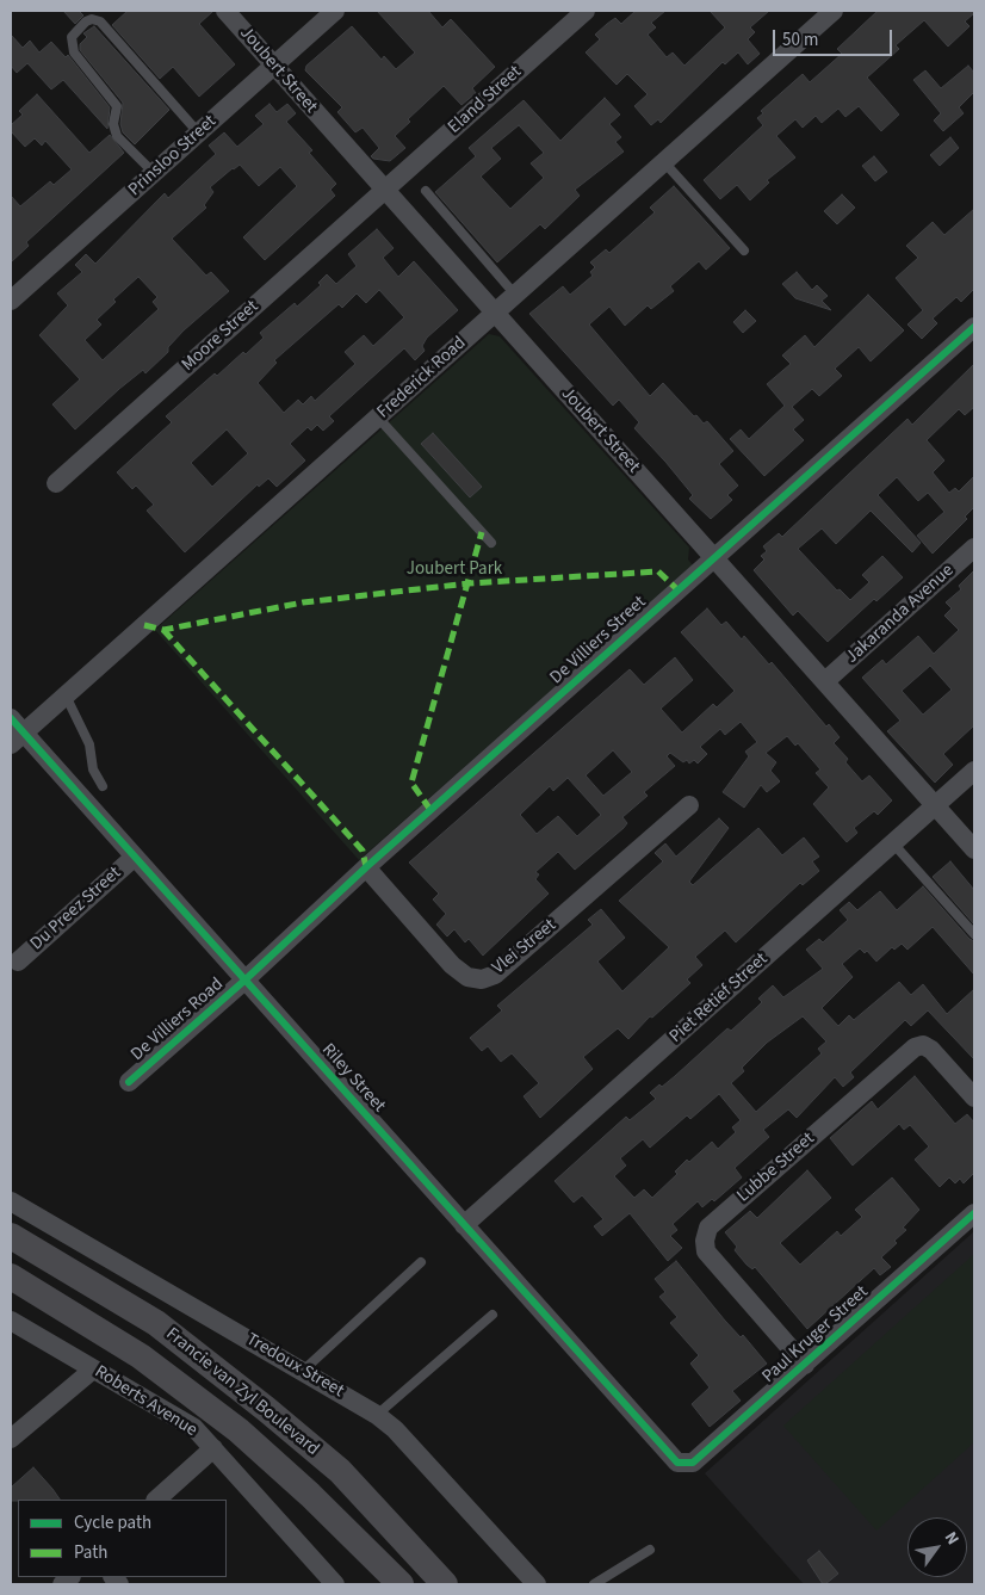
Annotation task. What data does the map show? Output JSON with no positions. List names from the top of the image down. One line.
{"streets":{"main road":["Francie van Zyl Boulevard"],"street":["Joubert Street","Eland Street","Prinsloo Street","Moore Street","Frederick Road","Jakaranda Avenue","De Villiers Street","Du Preez Street","Vlei Street","Piet Retief Street","De Villiers Road","Riley Street","Lubbe Street","Paul Kruger Street","Tredoux Street","Roberts Avenue"]},"crossings":[["Joubert Street","Eland Street"],["Joubert Street","Prinsloo Street"],["Joubert Street","Moore Street"],["Joubert Street","Frederick Road"],["Joubert Street","Jakaranda Avenue"],["Joubert Street","De Villiers Street"],["Joubert Street","Piet Retief Street"],["Eland Street","Moore Street"],["Frederick Road","Riley Street"],["De Villiers Street","Vlei Street"],["De Villiers Street","De Villiers Road"],["De Villiers Street","Riley Street"],["Du Preez Street","Riley Street"],["Piet Retief Street","Riley Street"],["De Villiers Road","Riley Street"],["Riley Street","Paul Kruger Street"],["Lubbe Street","Paul Kruger Street"]],"parks":["Joubert Park"],"legend":["Cycle path","Path"],"scale_bar":"50 m","north":"top right"}
